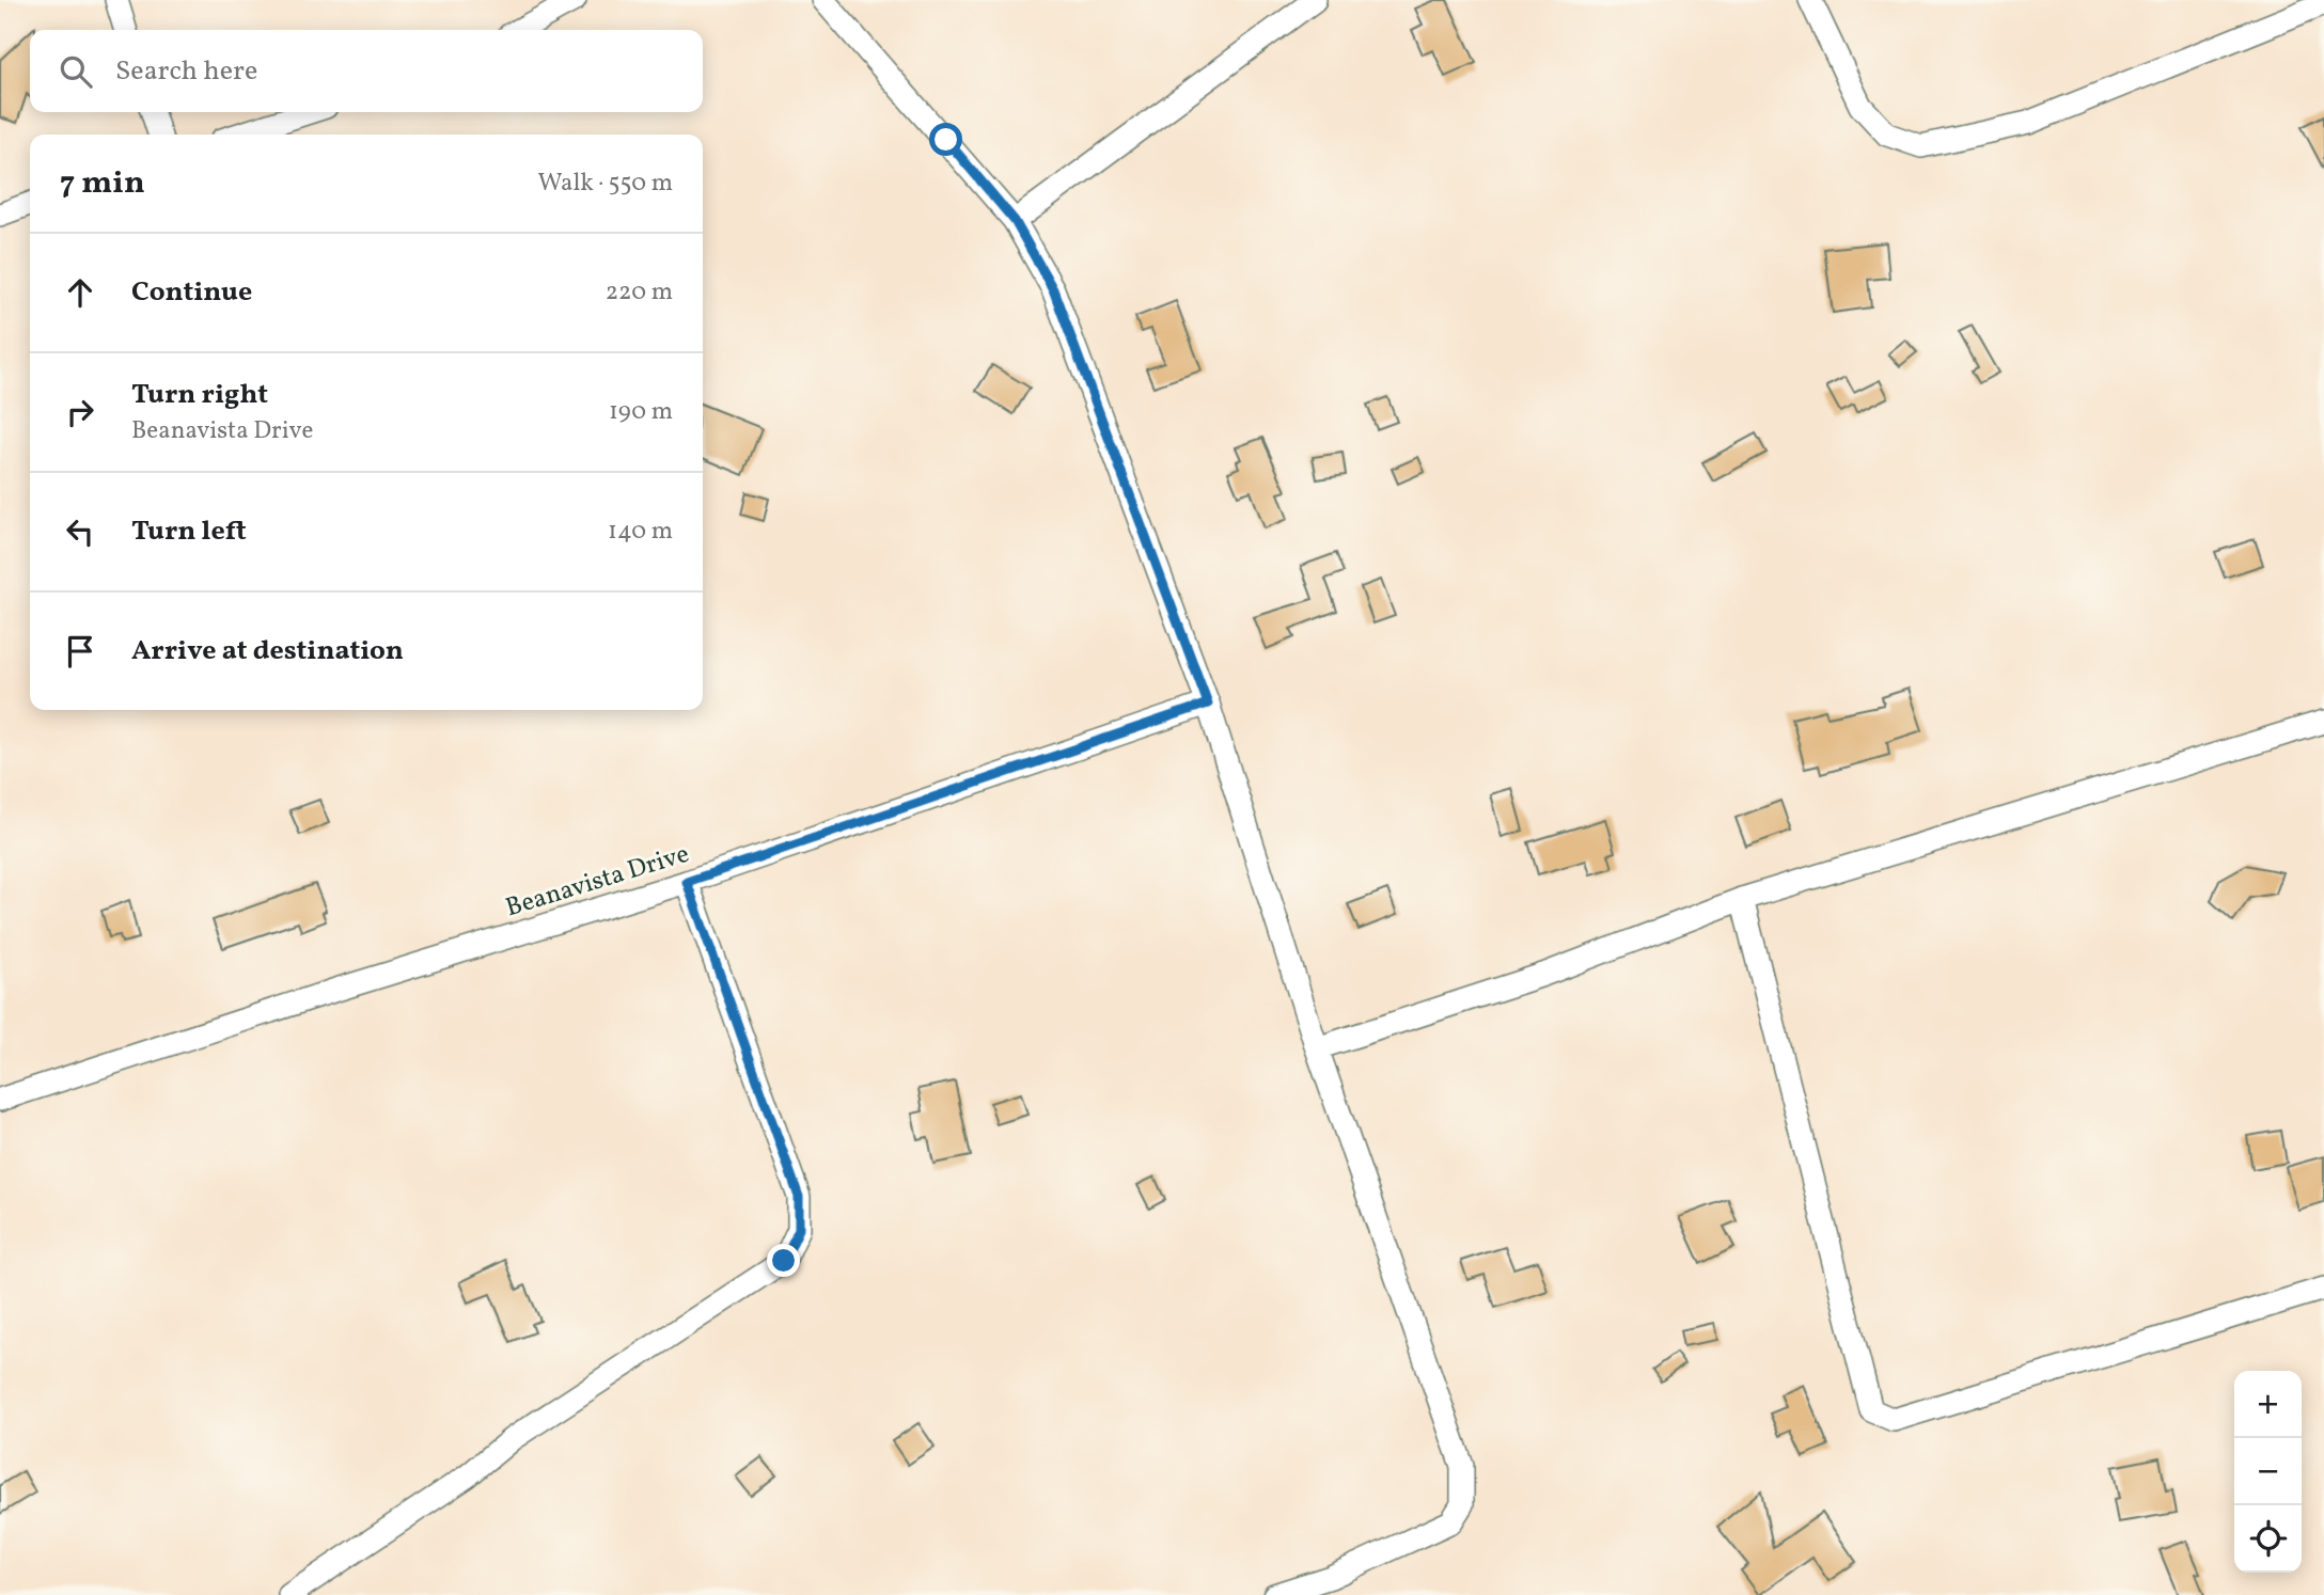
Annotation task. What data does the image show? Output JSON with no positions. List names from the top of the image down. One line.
{"streets":{"street":["Beanavista Drive"]},"page":{"search":"Search here","heading":["7 min","Walk · 550 m"],"list":[["Continue","220 m"],["Turn right","Beanavista Drive","190 m"],["Turn left","140 m"],"Arrive at destination"],"map_buttons":["+","−"]}}
